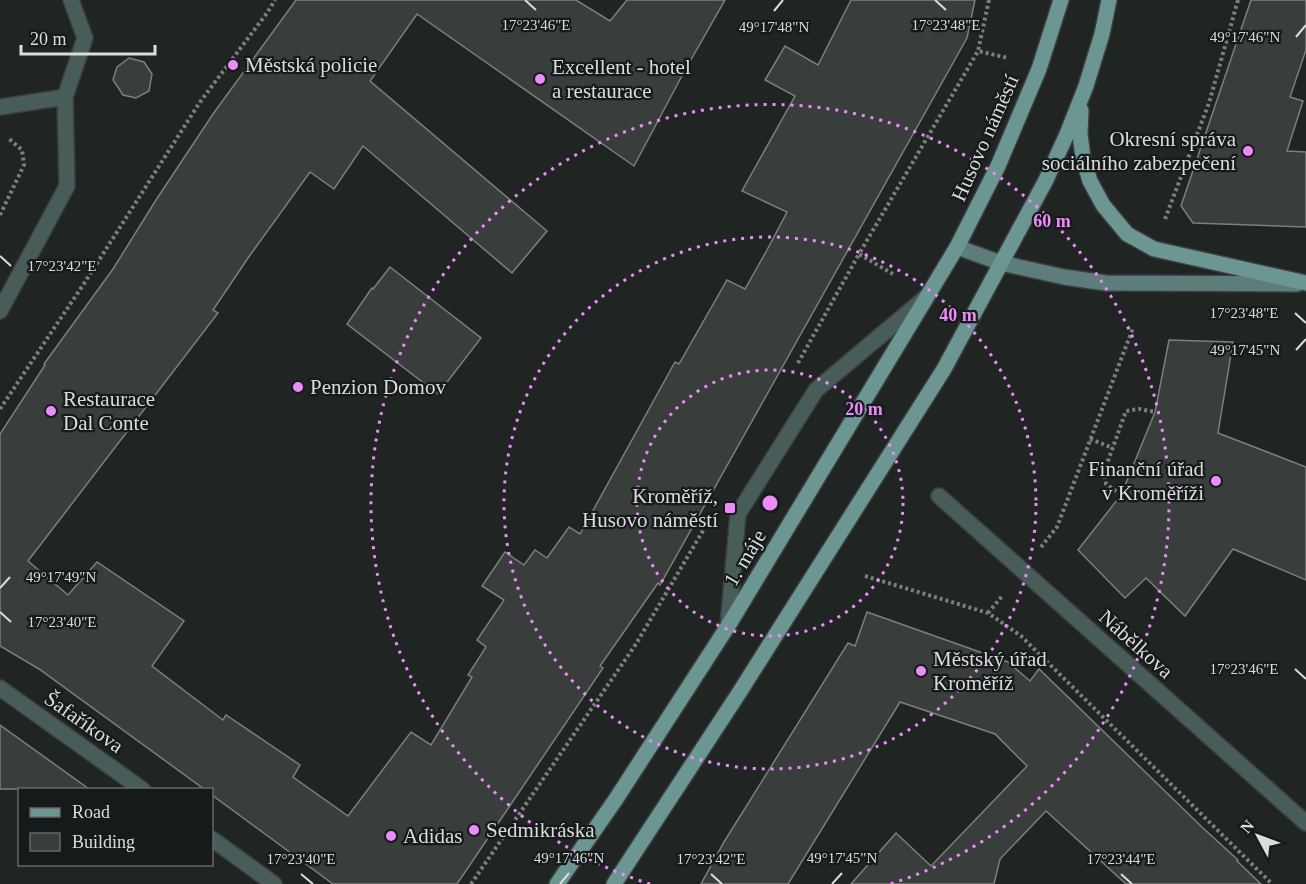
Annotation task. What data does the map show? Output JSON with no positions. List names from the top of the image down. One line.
{"streets":{"main road":["Husovo náměstí","1. máje"],"street":["Nábělkova","Šafaříkova"]},"crossings":[["Husovo náměstí","1. máje"]],"places":{"other":["Městská policie","Excellent - hotel a restaurace","Okresní správa sociálního zabezpečení","Penzion Domov","Restaurace Dal Conte","Finanční úřad v Kroměříži","Městský úřad Kroměříž","Sedmikráska","Adidas"],"transit":["Kroměříž, Husovo náměstí"]},"legend":["Road","Building"],"scale_bar":"20 m","north":"top left","coordinates":["17°23'46\"E","17°23'48\"E","49°17'48\"N","49°17'46\"N","17°23'42\"E","49°17'45\"N","49°17'49\"N","17°23'40\"E","17°23'44\"E"],"rings":["60 m","40 m","20 m"]}
